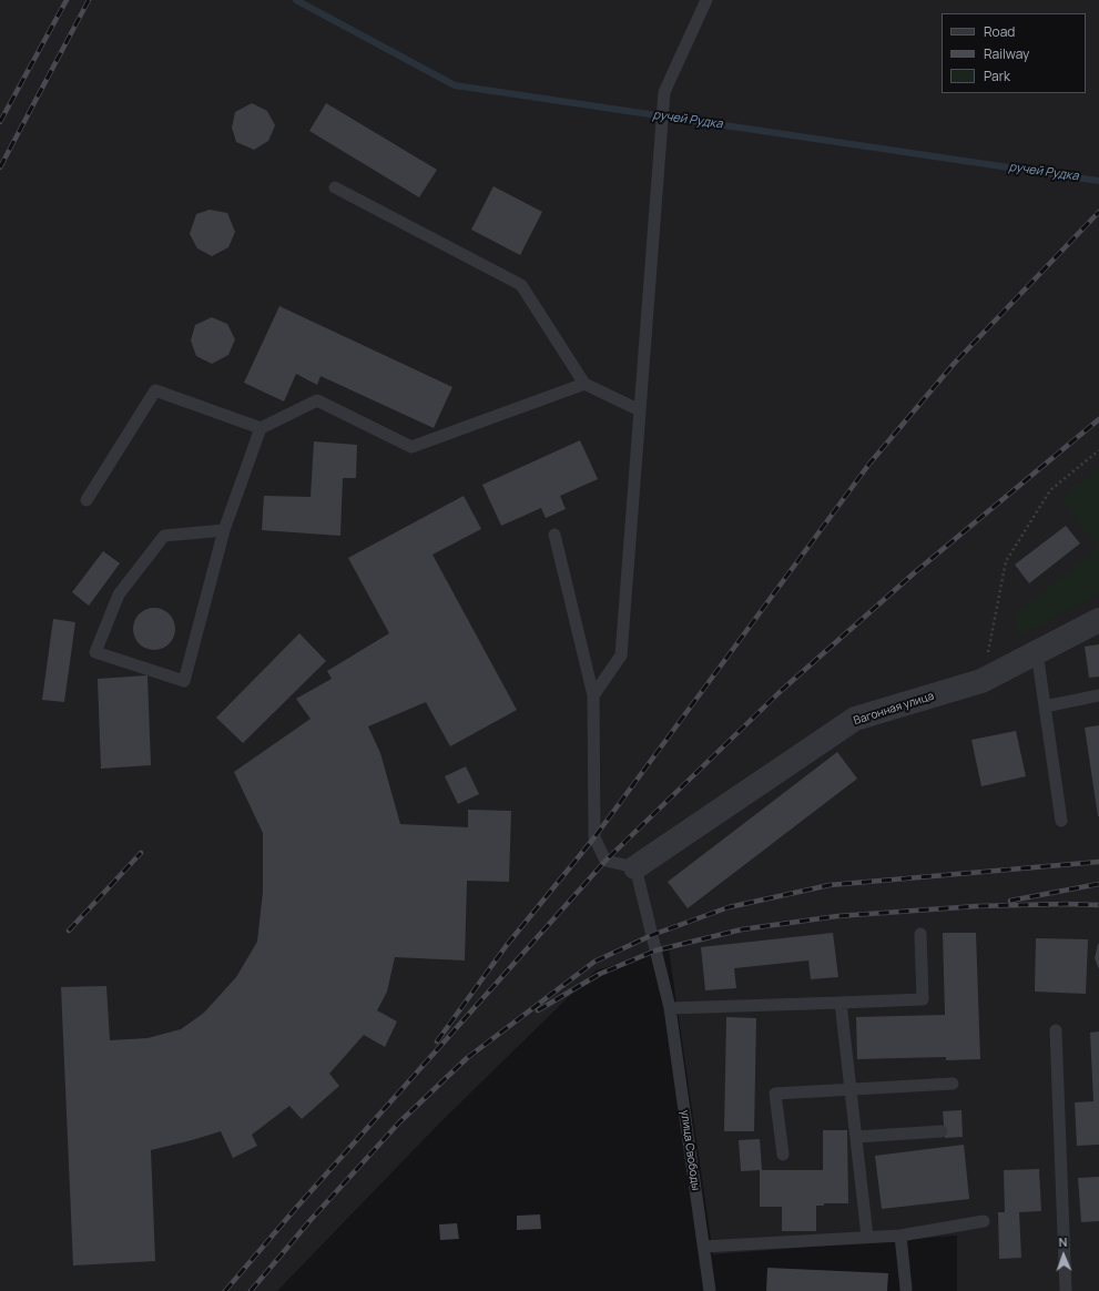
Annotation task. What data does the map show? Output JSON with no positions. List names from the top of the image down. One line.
{"streets":{"street":["Вагонная улица"],"lane":["улица Свободы"]},"crossings":[["Вагонная улица","улица Свободы"]],"water":["ручей Рудка"],"legend":["Road","Railway","Park"],"north":"top"}
